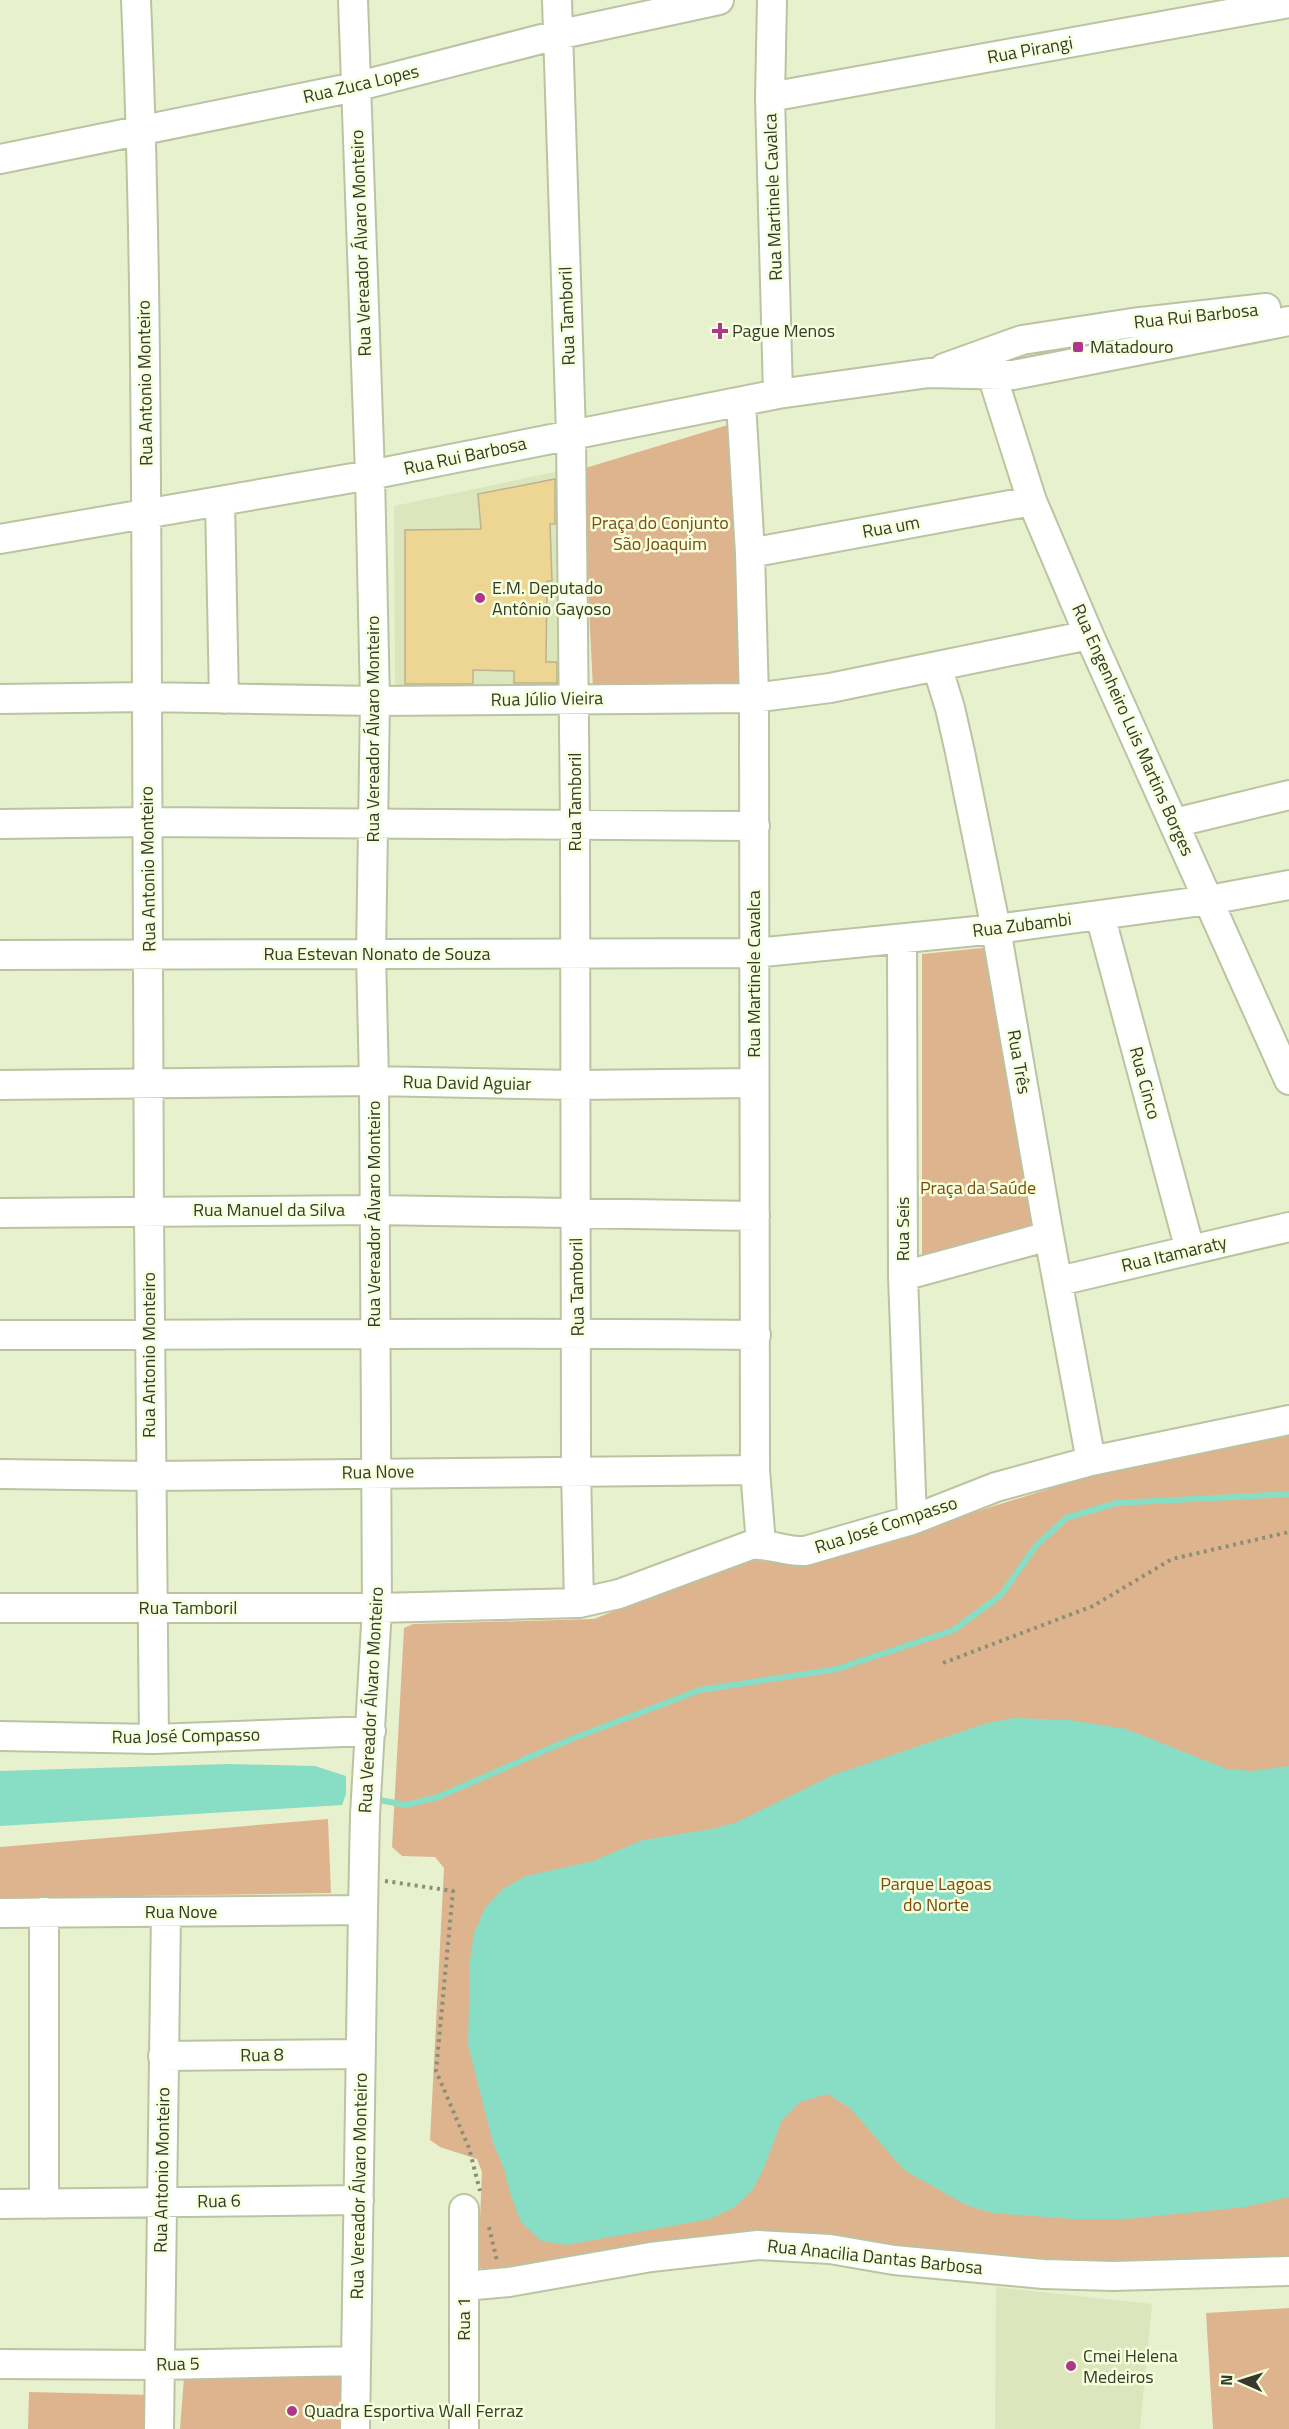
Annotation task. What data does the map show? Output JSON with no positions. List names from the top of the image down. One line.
{"streets":{"street":["Rua Pirangi","Rua Zuca Lopes","Rua Martinele Cavalca","Rua Vereador Álvaro Monteiro","Rua Tamboril","Rua Rui Barbosa","Rua Antonio Monteiro","Rua um","Rua Júlio Vieira","Rua Engenheiro Luis Martins Borges","Rua Zubambi","Rua Estevan Nonato de Souza","Rua Três","Rua David Aguiar","Rua Cinco","Rua Manuel da Silva","Rua Seis","Rua Itamaraty","Rua Nove","Rua José Compasso","Rua 8","Rua 6","Rua Anacilia Dantas Barbosa","Rua 1","Rua 5"]},"crossings":[["Rua Pirangi","Rua Martinele Cavalca"],["Rua Zuca Lopes","Rua Vereador Álvaro Monteiro"],["Rua Zuca Lopes","Rua Tamboril"],["Rua Zuca Lopes","Rua Antonio Monteiro"],["Rua Martinele Cavalca","Rua Rui Barbosa"],["Rua Martinele Cavalca","Rua um"],["Rua Martinele Cavalca","Rua Júlio Vieira"],["Rua Martinele Cavalca","Rua Zubambi"],["Rua Martinele Cavalca","Rua Estevan Nonato de Souza"],["Rua Martinele Cavalca","Rua David Aguiar"],["Rua Martinele Cavalca","Rua Manuel da Silva"],["Rua Martinele Cavalca","Rua Nove"],["Rua Martinele Cavalca","Rua José Compasso"],["Rua Vereador Álvaro Monteiro","Rua Tamboril"],["Rua Vereador Álvaro Monteiro","Rua Rui Barbosa"],["Rua Vereador Álvaro Monteiro","Rua Júlio Vieira"],["Rua Vereador Álvaro Monteiro","Rua Estevan Nonato de Souza"],["Rua Vereador Álvaro Monteiro","Rua David Aguiar"],["Rua Vereador Álvaro Monteiro","Rua Manuel da Silva"],["Rua Vereador Álvaro Monteiro","Rua Nove"],["Rua Vereador Álvaro Monteiro","Rua José Compasso"],["Rua Vereador Álvaro Monteiro","Rua 8"],["Rua Vereador Álvaro Monteiro","Rua 6"],["Rua Vereador Álvaro Monteiro","Rua 5"],["Rua Tamboril","Rua Rui Barbosa"],["Rua Tamboril","Rua Antonio Monteiro"],["Rua Tamboril","Rua Júlio Vieira"],["Rua Tamboril","Rua Estevan Nonato de Souza"],["Rua Tamboril","Rua David Aguiar"],["Rua Tamboril","Rua Manuel da Silva"],["Rua Tamboril","Rua Nove"],["Rua Rui Barbosa","Rua Antonio Monteiro"],["Rua Rui Barbosa","Rua Engenheiro Luis Martins Borges"],["Rua Antonio Monteiro","Rua Júlio Vieira"],["Rua Antonio Monteiro","Rua Estevan Nonato de Souza"],["Rua Antonio Monteiro","Rua David Aguiar"],["Rua Antonio Monteiro","Rua Manuel da Silva"],["Rua Antonio Monteiro","Rua Nove"],["Rua Antonio Monteiro","Rua José Compasso"],["Rua Antonio Monteiro","Rua 8"],["Rua Antonio Monteiro","Rua 6"],["Rua Antonio Monteiro","Rua 5"],["Rua um","Rua Engenheiro Luis Martins Borges"],["Rua Júlio Vieira","Rua Engenheiro Luis Martins Borges"],["Rua Júlio Vieira","Rua Três"],["Rua Engenheiro Luis Martins Borges","Rua Zubambi"],["Rua Zubambi","Rua Estevan Nonato de Souza"],["Rua Zubambi","Rua Três"],["Rua Zubambi","Rua Cinco"],["Rua Zubambi","Rua Seis"],["Rua Três","Rua Itamaraty"],["Rua Três","Rua José Compasso"],["Rua Cinco","Rua Itamaraty"],["Rua Seis","Rua José Compasso"],["Rua Anacilia Dantas Barbosa","Rua 1"]],"parks":["Praça do Conjunto São Joaquim","Praça da Saúde","Parque Lagoas do Norte"],"places":{"health":["Pague Menos"],"transit":["Matadouro"],"other":["E.M. Deputado Antônio Gayoso","Cmei Helena Medeiros","Quadra Esportiva Wall Ferraz"]},"north":"left"}
